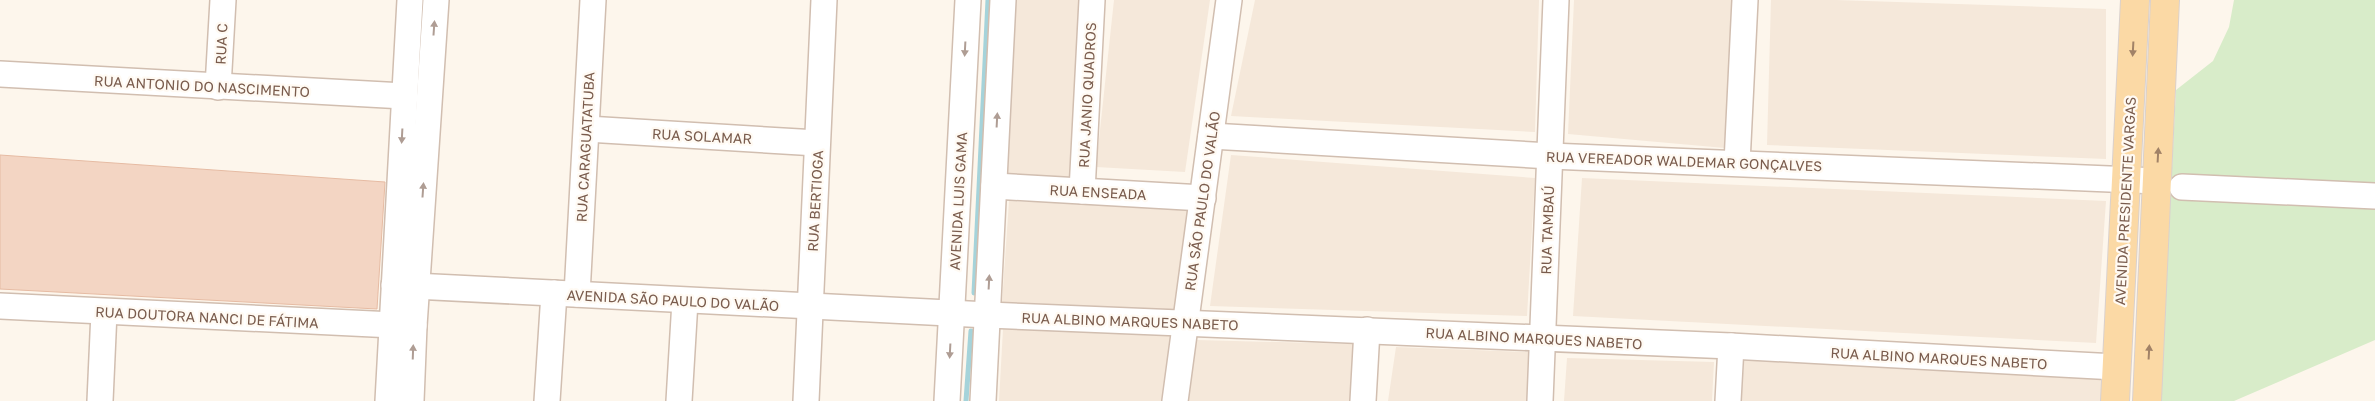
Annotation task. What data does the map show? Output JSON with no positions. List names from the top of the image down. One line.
{"streets":{"main road":["AVENIDA PRESIDENTE VARGAS"],"street":["RUA C","RUA ANTONIO DO NASCIMENTO","RUA JANIO QUADROS","RUA SOLAMAR","RUA CARAGUATATUBA","RUA VEREADOR WALDEMAR GONÇALVES","RUA ENSEADA","RUA BERTIOGA","AVENIDA LUIS GAMA","RUA SÃO PAULO DO VALÃO","RUA TAMBAÚ","AVENIDA SÃO PAULO DO VALÃO","RUA DOUTORA NANCI DE FÁTIMA","RUA ALBINO MARQUES NABETO"]},"crossings":[["RUA C","RUA ANTONIO DO NASCIMENTO"],["RUA JANIO QUADROS","RUA ENSEADA"],["RUA SOLAMAR","RUA CARAGUATATUBA"],["RUA SOLAMAR","RUA BERTIOGA"],["RUA CARAGUATATUBA","AVENIDA SÃO PAULO DO VALÃO"],["RUA VEREADOR WALDEMAR GONÇALVES","RUA SÃO PAULO DO VALÃO"],["RUA VEREADOR WALDEMAR GONÇALVES","AVENIDA PRESIDENTE VARGAS"],["RUA VEREADOR WALDEMAR GONÇALVES","RUA TAMBAÚ"],["RUA ENSEADA","RUA SÃO PAULO DO VALÃO"],["RUA BERTIOGA","AVENIDA SÃO PAULO DO VALÃO"],["AVENIDA LUIS GAMA","AVENIDA SÃO PAULO DO VALÃO"],["AVENIDA LUIS GAMA","RUA ALBINO MARQUES NABETO"],["RUA SÃO PAULO DO VALÃO","RUA ALBINO MARQUES NABETO"],["AVENIDA PRESIDENTE VARGAS","RUA ALBINO MARQUES NABETO"],["RUA TAMBAÚ","RUA ALBINO MARQUES NABETO"],["AVENIDA SÃO PAULO DO VALÃO","RUA ALBINO MARQUES NABETO"]]}
